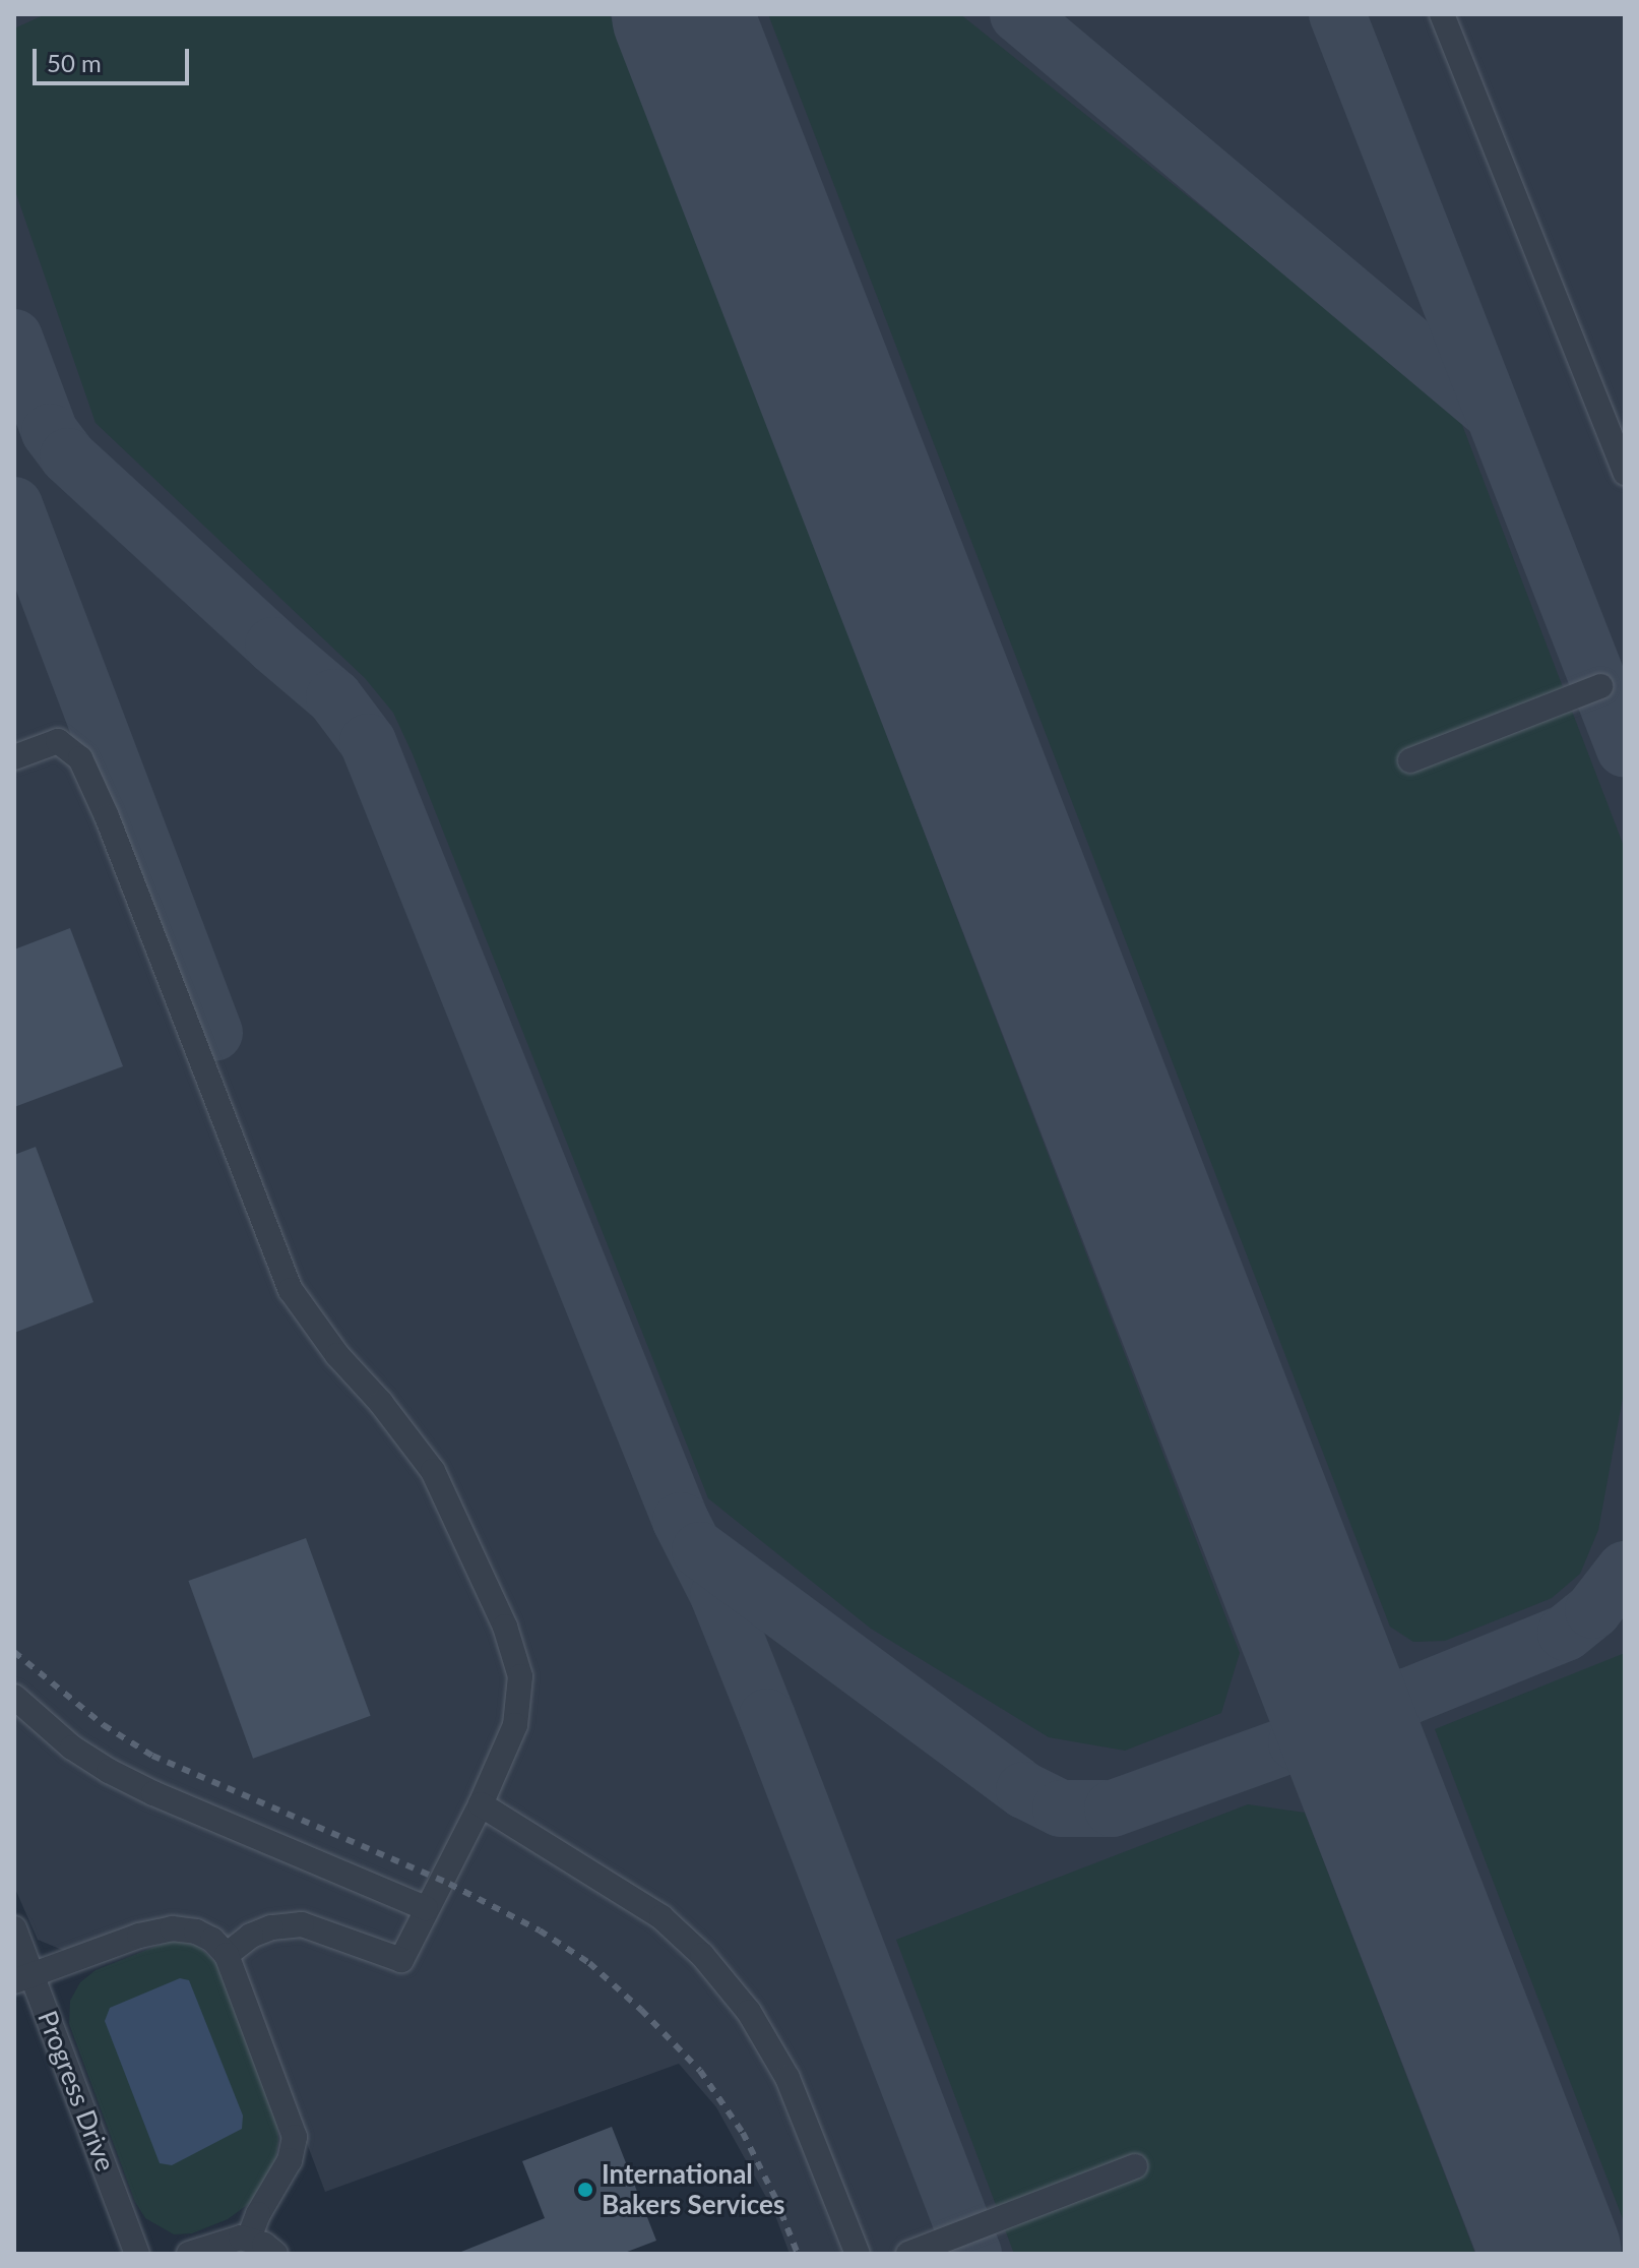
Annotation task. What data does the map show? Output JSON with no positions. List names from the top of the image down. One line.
{"streets":{"street":["Progress Drive"]},"places":["International Bakers Services"],"scale_bar":"50 m"}
